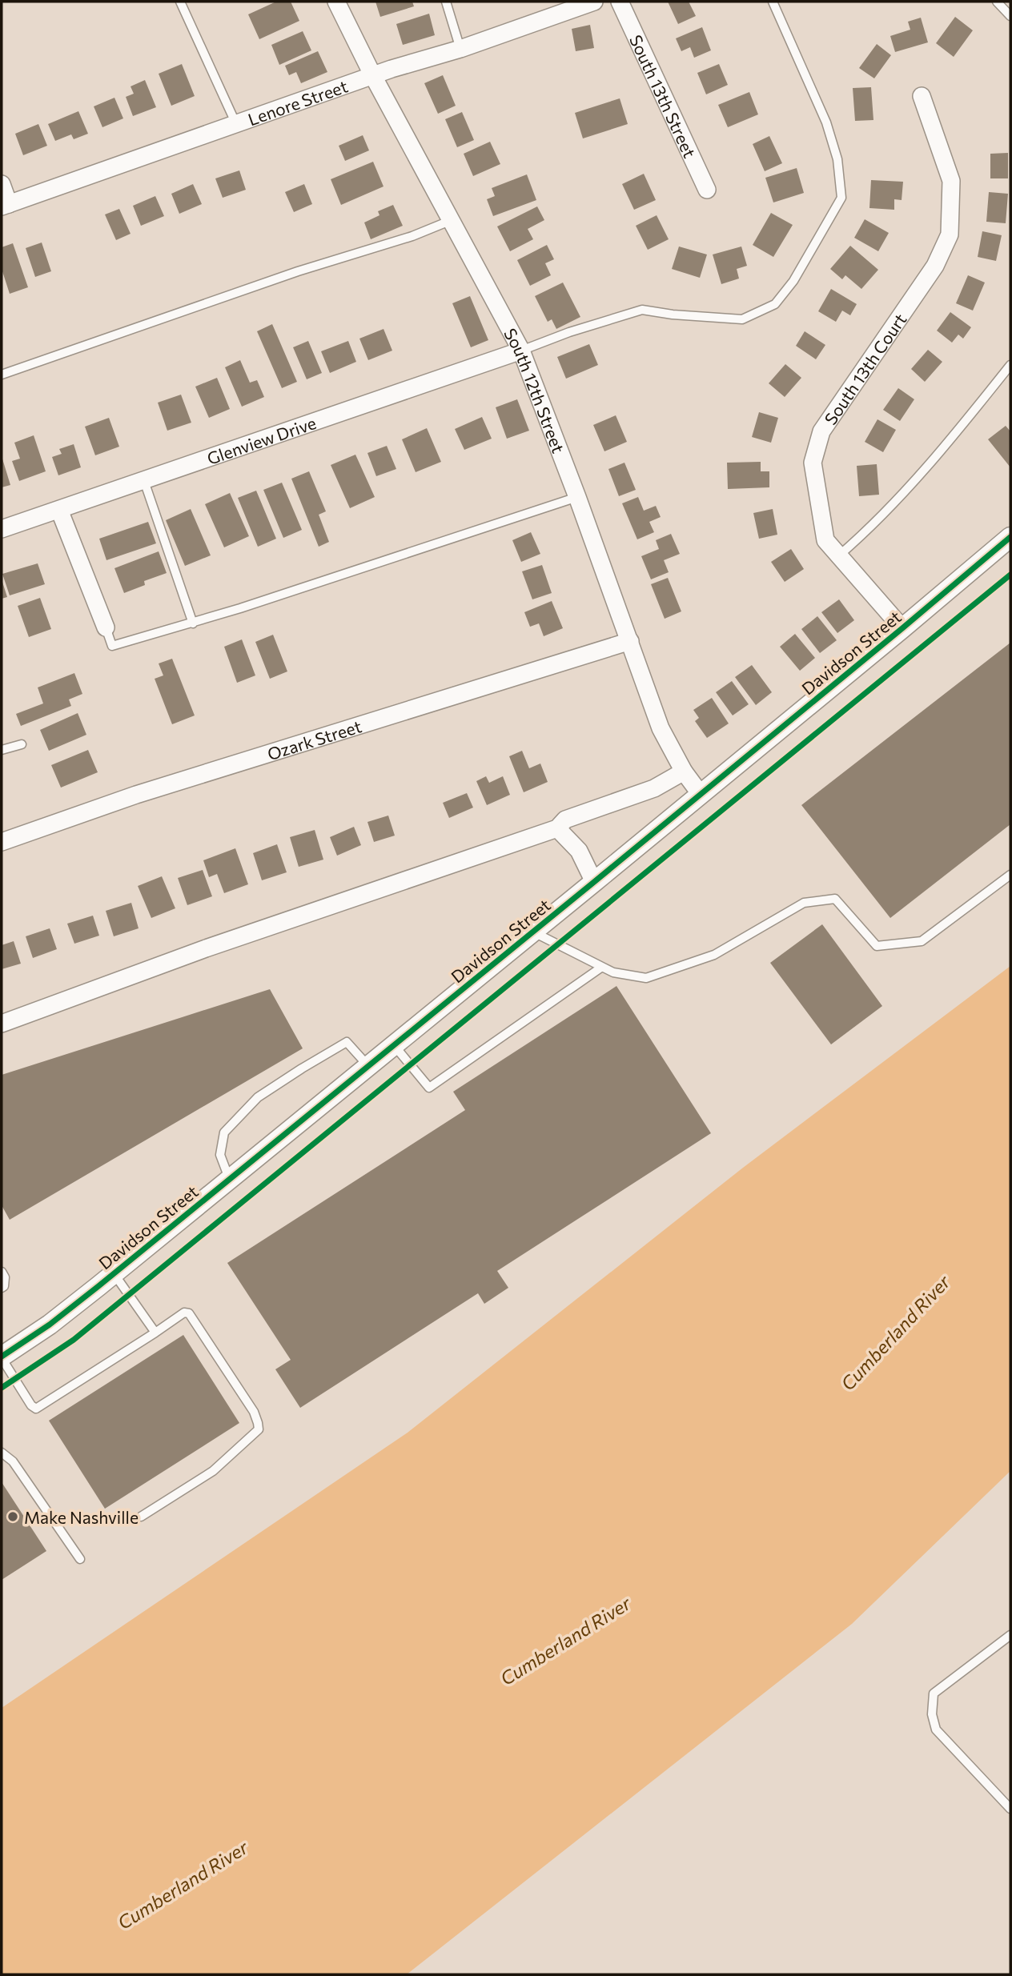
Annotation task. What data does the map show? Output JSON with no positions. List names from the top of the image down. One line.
{"streets":{"street":["South 13th Street","Lenore Street","South 13th Court","South 12th Street","Glenview Drive","Davidson Street","Ozark Street"]},"crossings":[["Lenore Street","South 12th Street"],["South 13th Court","Davidson Street"],["South 12th Street","Glenview Drive"],["South 12th Street","Davidson Street"],["South 12th Street","Ozark Street"]],"water":["Cumberland River"],"places":["Make Nashville"]}
